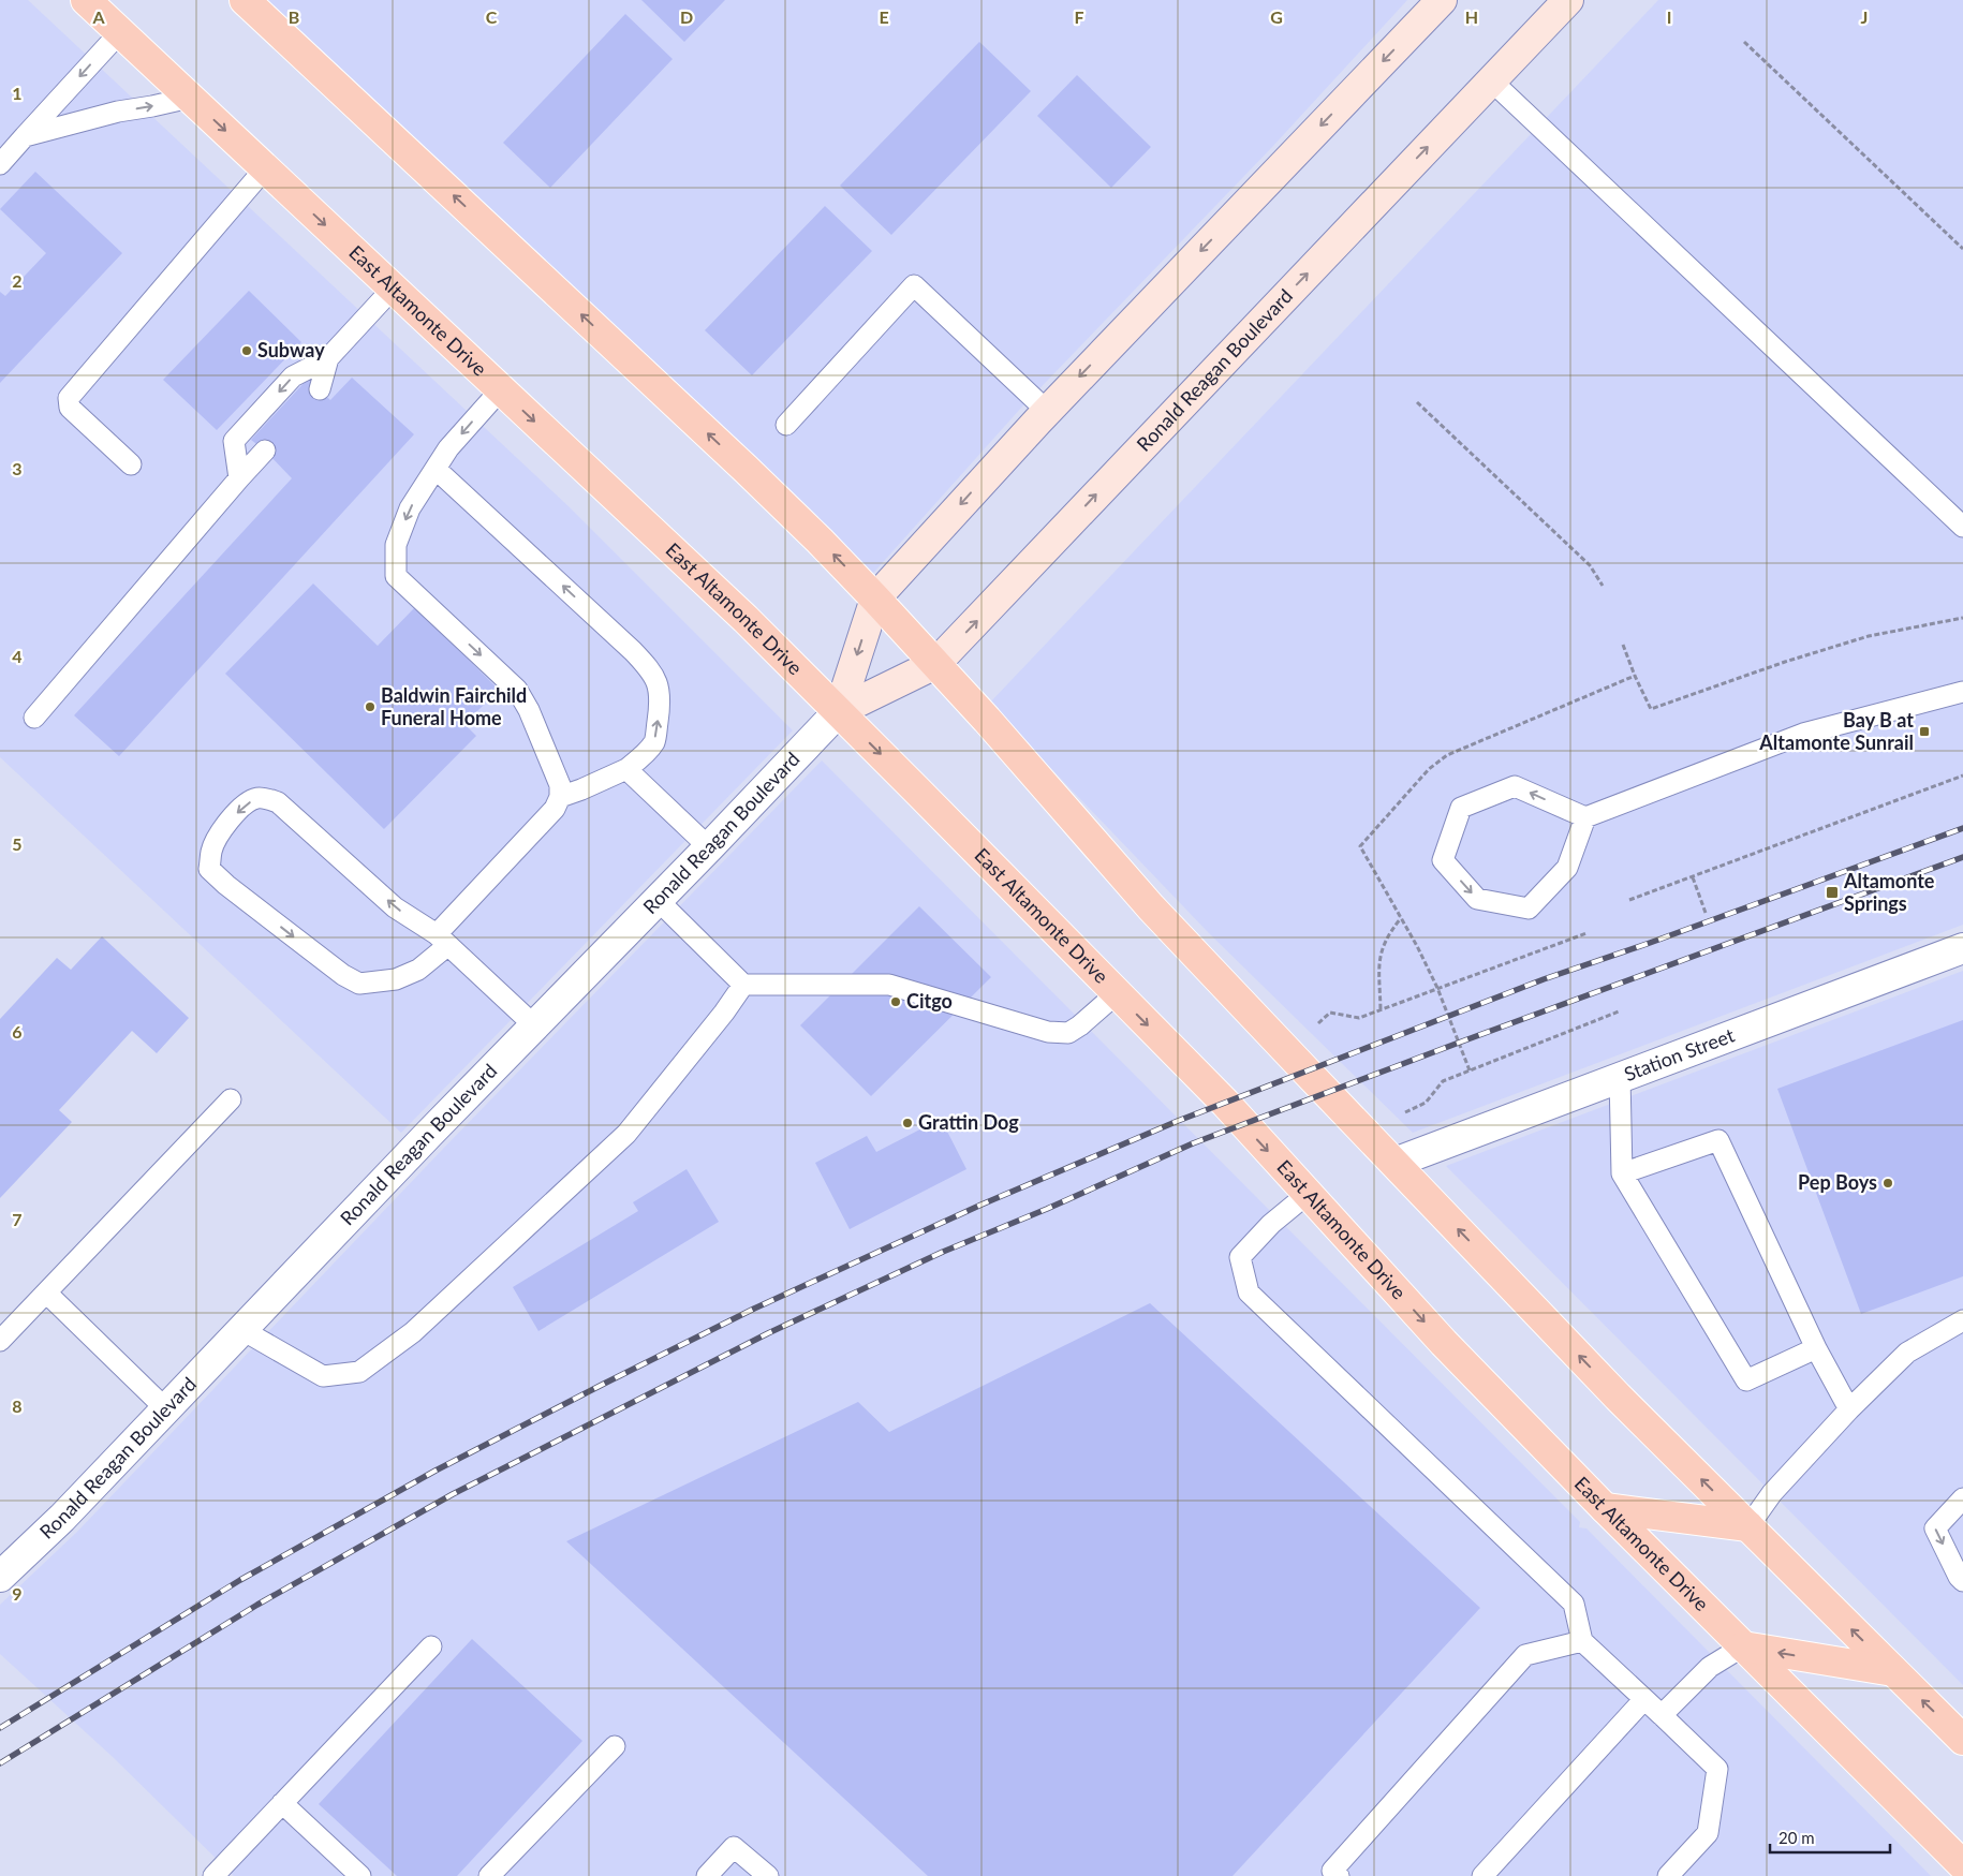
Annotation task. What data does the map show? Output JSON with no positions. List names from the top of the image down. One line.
{"streets":{"main road":["East Altamonte Drive","Ronald Reagan Boulevard"],"street":["Station Street"]},"crossings":[["East Altamonte Drive","Ronald Reagan Boulevard"]],"places":{"other":["Subway","Baldwin Fairchild Funeral Home","Citgo","Grattin Dog","Pep Boys"],"transit":["Bay B at Altamonte Sunrail","Altamonte Springs"]},"scale_bar":"20 m","grid":{"columns":["A","B","C","D","E","F","G","H","I","J"],"rows":["1","2","3","4","5","6","7","8","9"]}}
